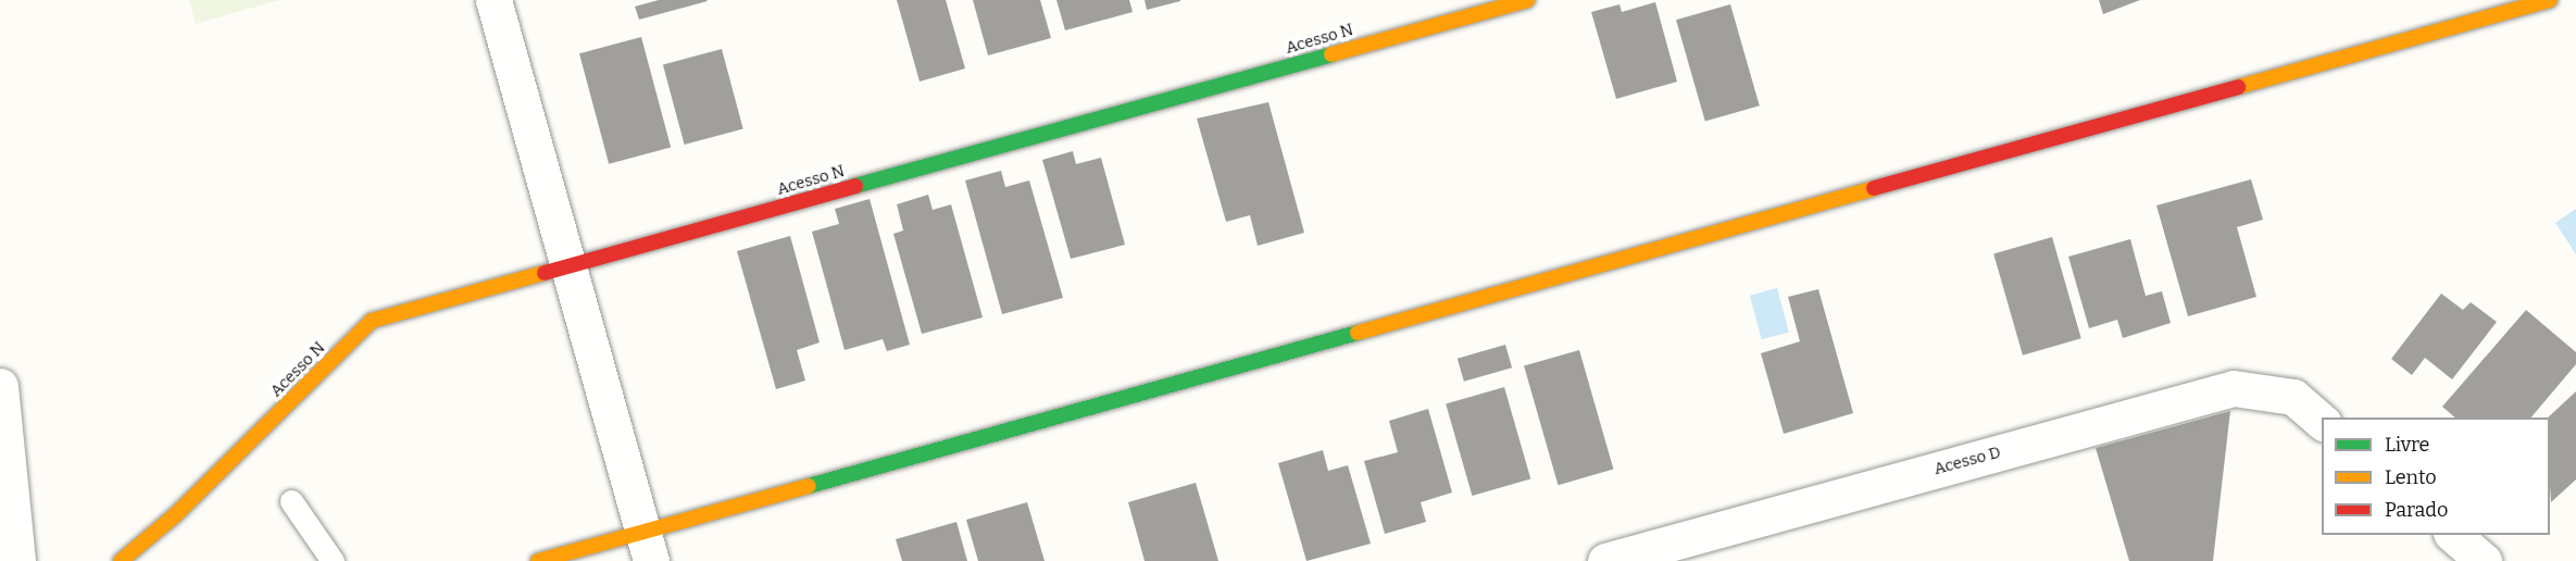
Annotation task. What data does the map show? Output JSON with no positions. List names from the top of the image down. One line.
{"streets":{"street":["Acesso N","Acesso D"]},"legend":["Livre","Lento","Parado"]}
